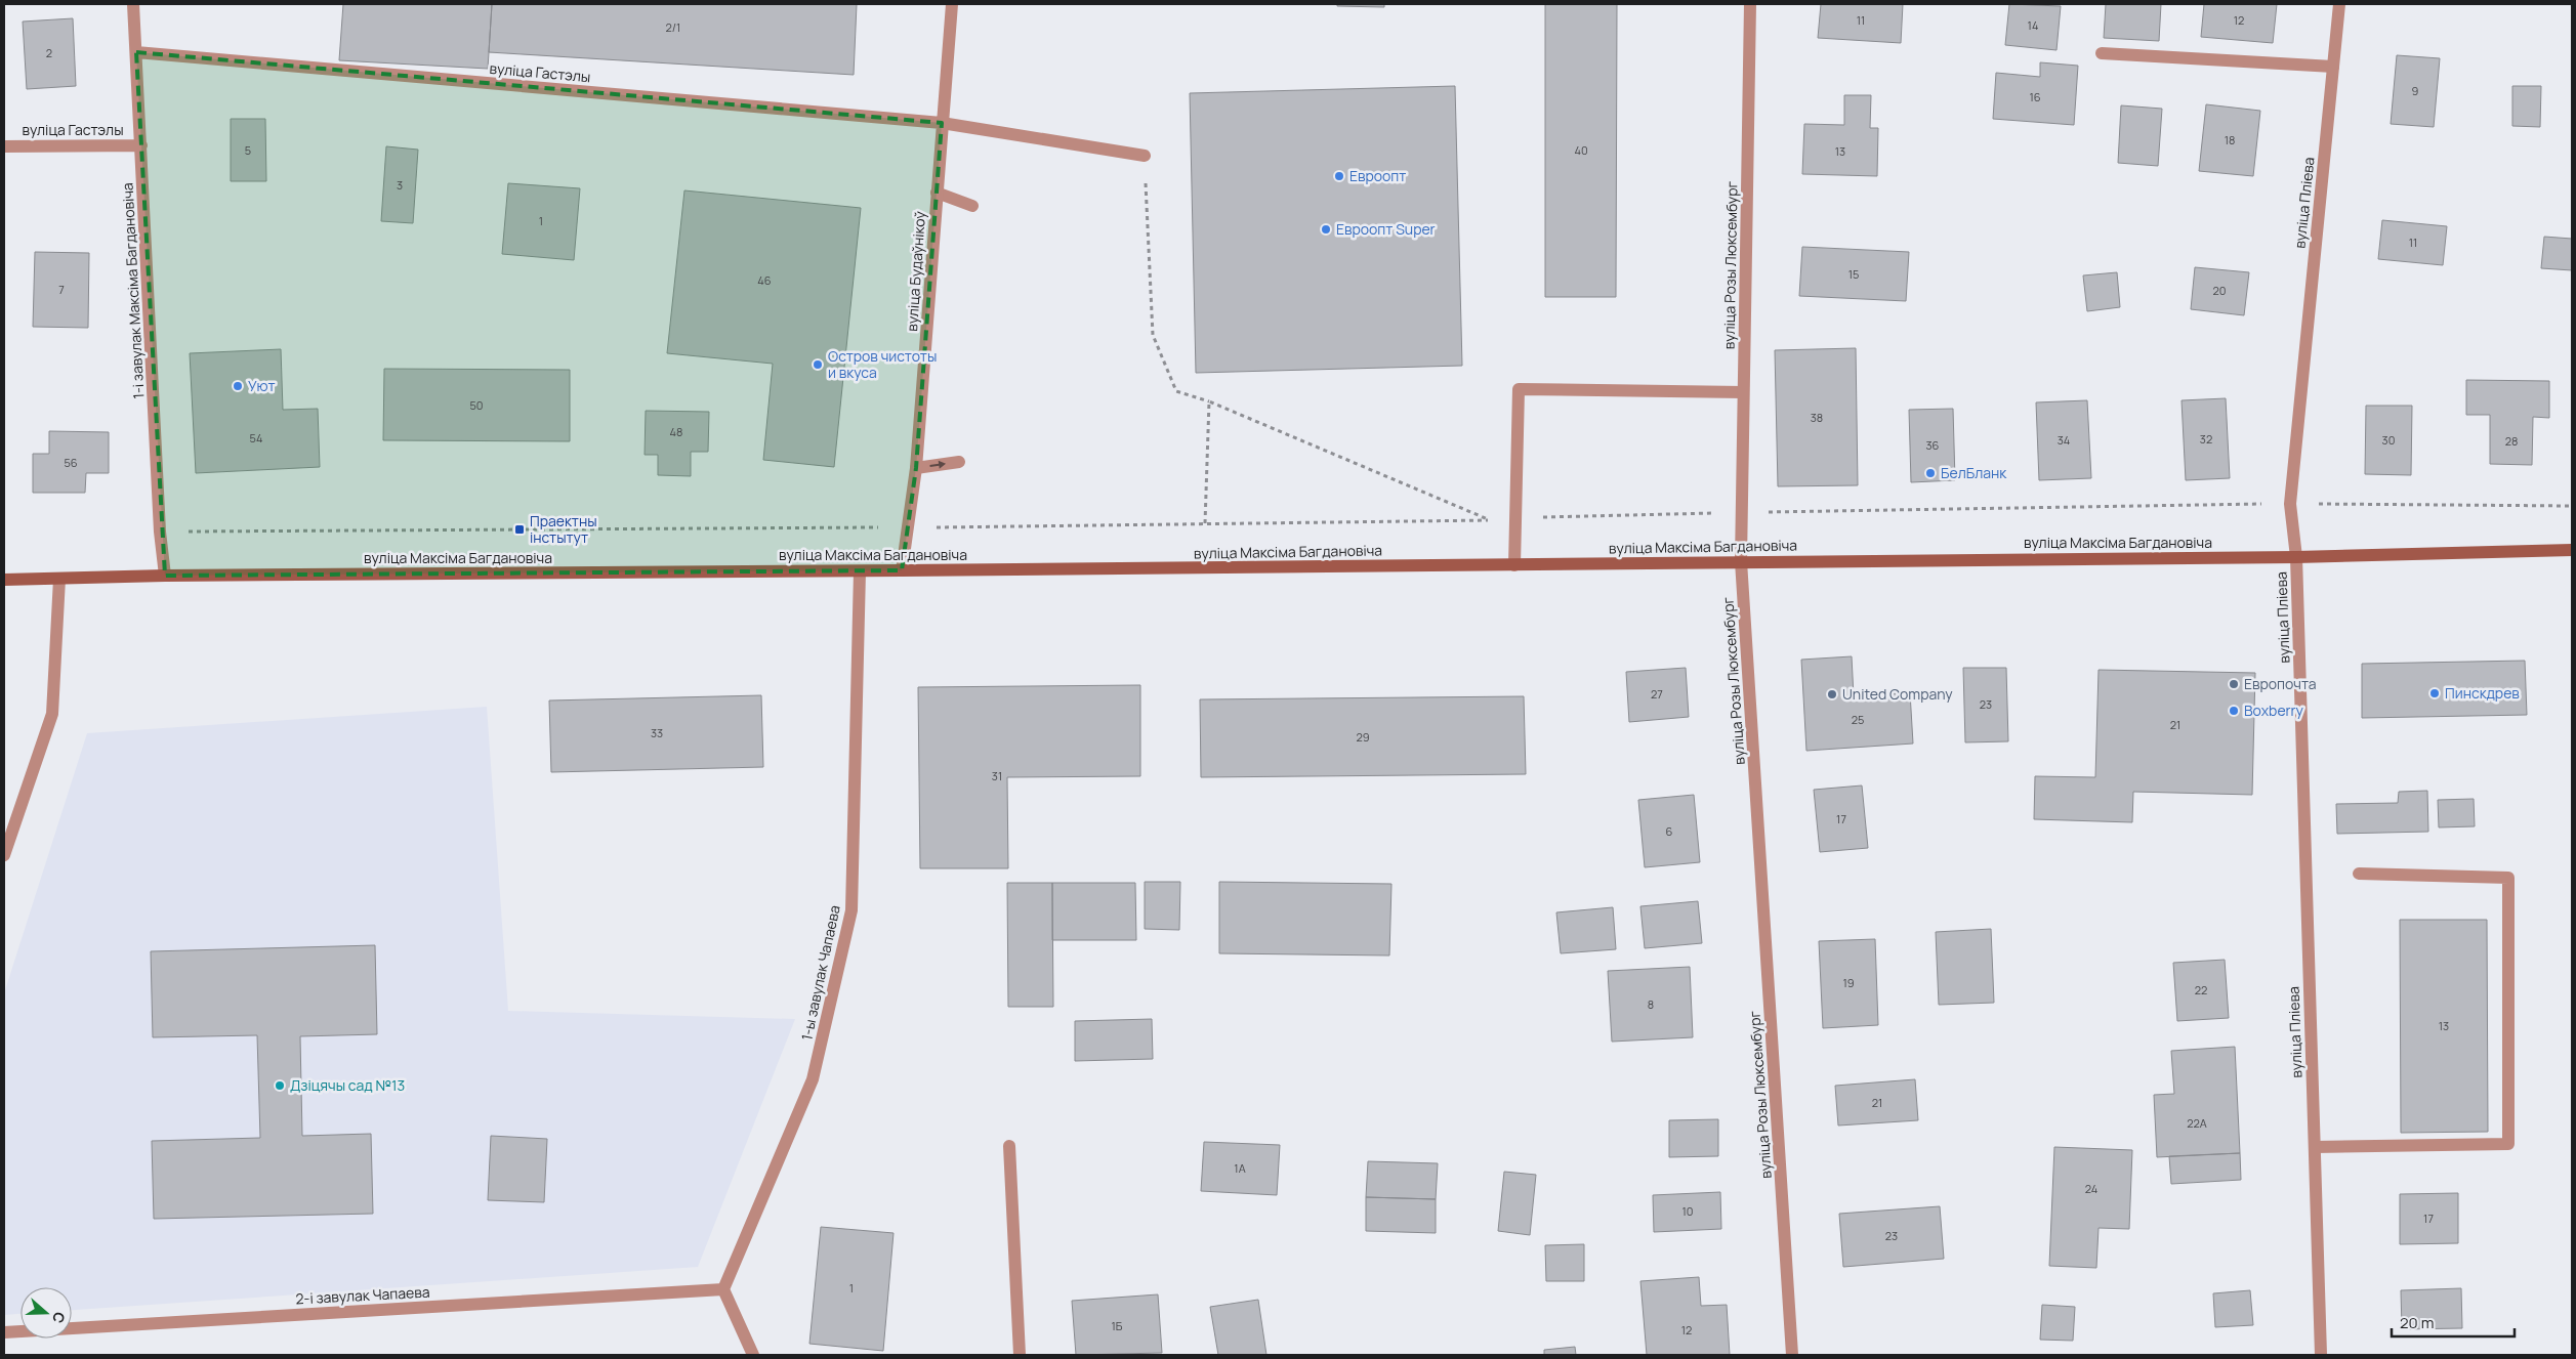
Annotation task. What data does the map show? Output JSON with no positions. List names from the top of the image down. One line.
{"streets":{"main road":["вуліца Максіма Багдановіча"],"street":["вуліца Гастэлы","вуліца Пліева","вуліца Розы Люксембург","вуліца Будаўнікоў","1-і завулак Максіма Багдановіча","1-ы завулак Чапаева","2-і завулак Чапаева"]},"crossings":[["вуліца Гастэлы","вуліца Будаўнікоў"],["вуліца Гастэлы","1-і завулак Максіма Багдановіча"],["вуліца Пліева","вуліца Максіма Багдановіча"],["вуліца Розы Люксембург","вуліца Максіма Багдановіча"],["вуліца Будаўнікоў","вуліца Максіма Багдановіча"],["1-і завулак Максіма Багдановіча","вуліца Максіма Багдановіча"],["вуліца Максіма Багдановіча","1-ы завулак Чапаева"],["1-ы завулак Чапаева","2-і завулак Чапаева"]],"places":{"other":["Евроопт","Евроопт Super","Остров чистоты и вкуса","Уют","БелБланк","Европочта","Пинскдрев","United Company","Boxberry","Дзіцячы сад №13"],"transit":["Праектны інстытут"]},"house_numbers":["11","12","14","2/1","2","9","16","18","5","40","13","3","1","11","15","46","7","20","50","38","48","54","32","34","30","28","36","56","27","23","25","21","33","29","31","17","6","19","22","8","13","21","22А","1А","24","10","17","23","1","1Б","12"],"scale_bar":"20 m","north":"right"}
